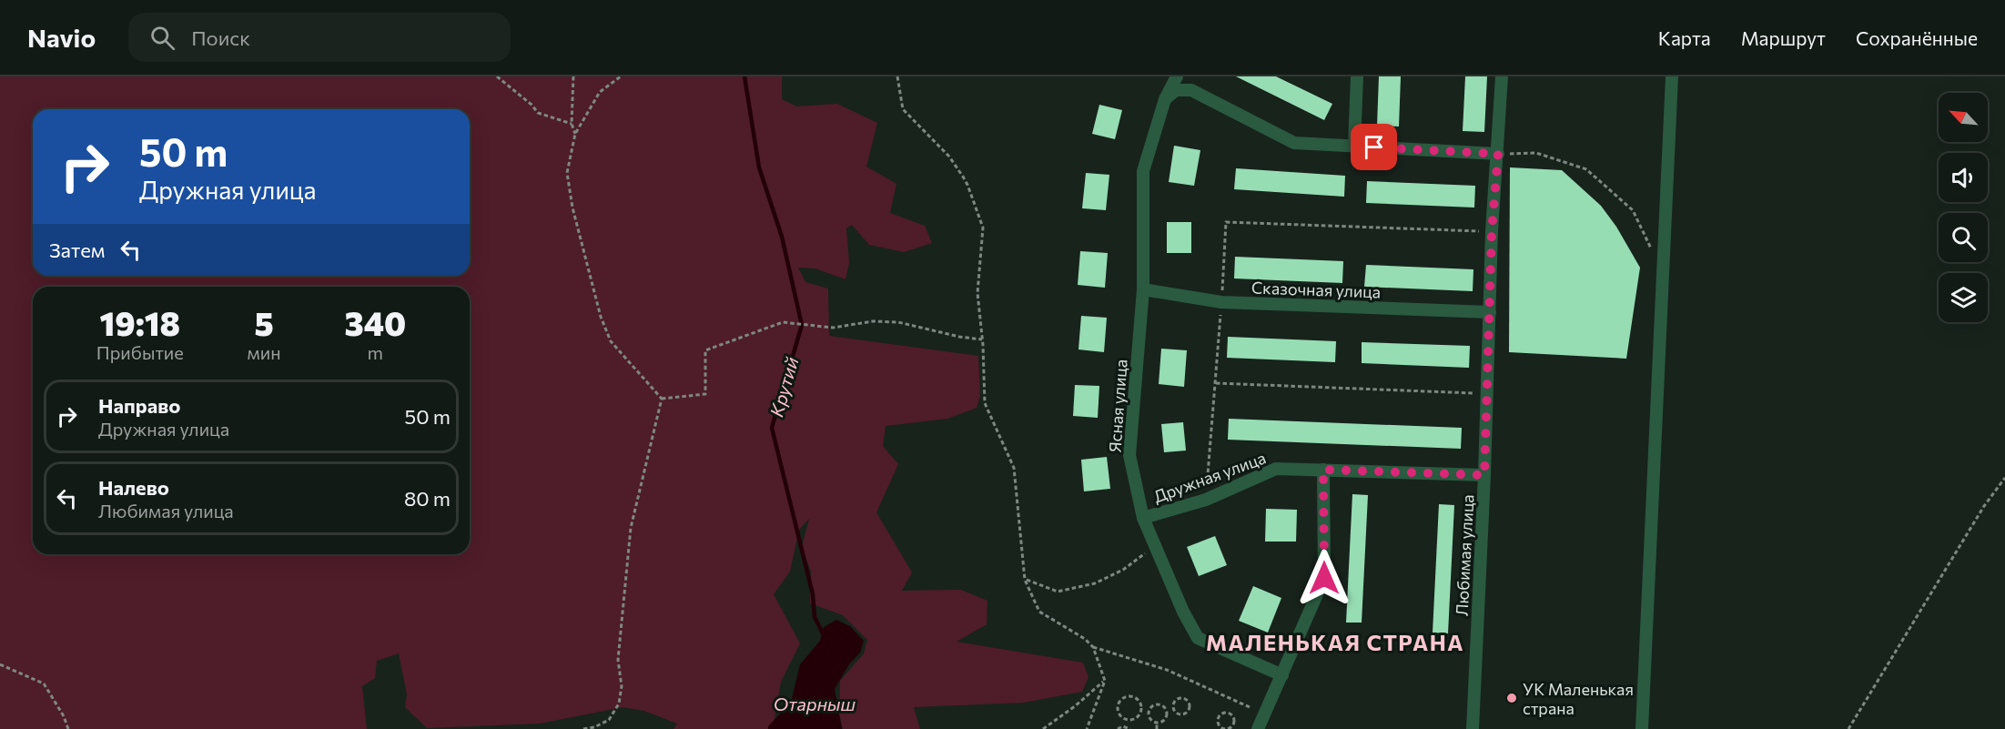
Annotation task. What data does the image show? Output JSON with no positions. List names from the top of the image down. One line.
{"streets":{"street":["Сказочная улица","Ясная улица","Дружная улица","Любимая улица"]},"crossings":[["Сказочная улица","Ясная улица"],["Сказочная улица","Любимая улица"],["Ясная улица","Дружная улица"],["Дружная улица","Любимая улица"]],"districts":["МАЛЕНЬКАЯ СТРАНА"],"water":["Крутий","Отарныш"],"places":["УК Маленькая страна"],"north":"top left","page":{"header":"Navio","search":"Поиск","nav":["Карта","Маршрут","Сохранённые"],"turn":["50 m","Дружная улица"],"then":"Затем","eta":["19:18","Прибытие","5","мин","340","m"],"list":[{"name":"Направо","note":"Дружная улица","value":"50 m"},{"name":"Налево","note":"Любимая улица","value":"80 m"}]}}
